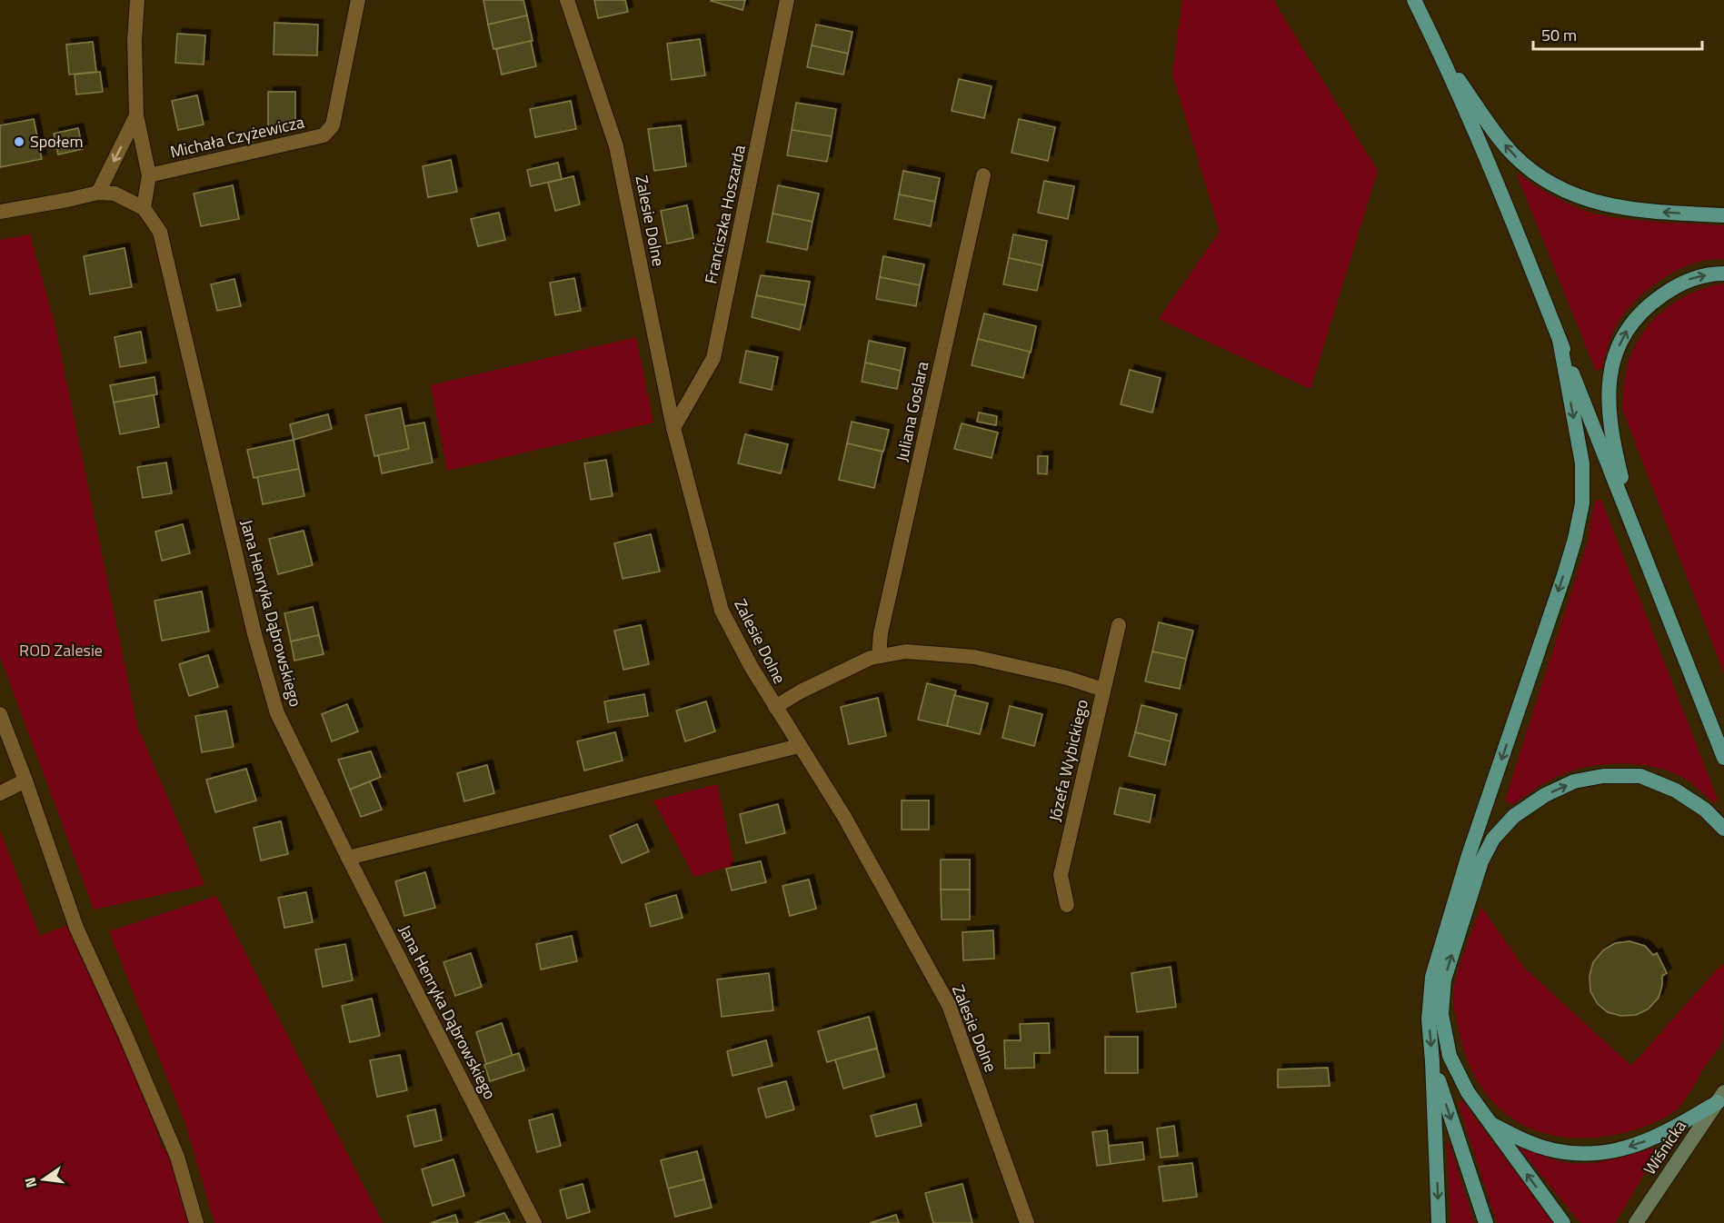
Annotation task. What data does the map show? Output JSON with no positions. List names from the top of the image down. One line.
{"streets":{"main road":["Wiśnicka"],"street":["Michała Czyżewicza","Franciszka Hoszarda","Zalesie Dolne","Juliana Goslara","Jana Henryka Dąbrowskiego","Józefa Wybickiego"]},"crossings":[["Franciszka Hoszarda","Zalesie Dolne"]],"parks":["ROD Zalesie"],"places":["Społem"],"scale_bar":"50 m","north":"left"}
